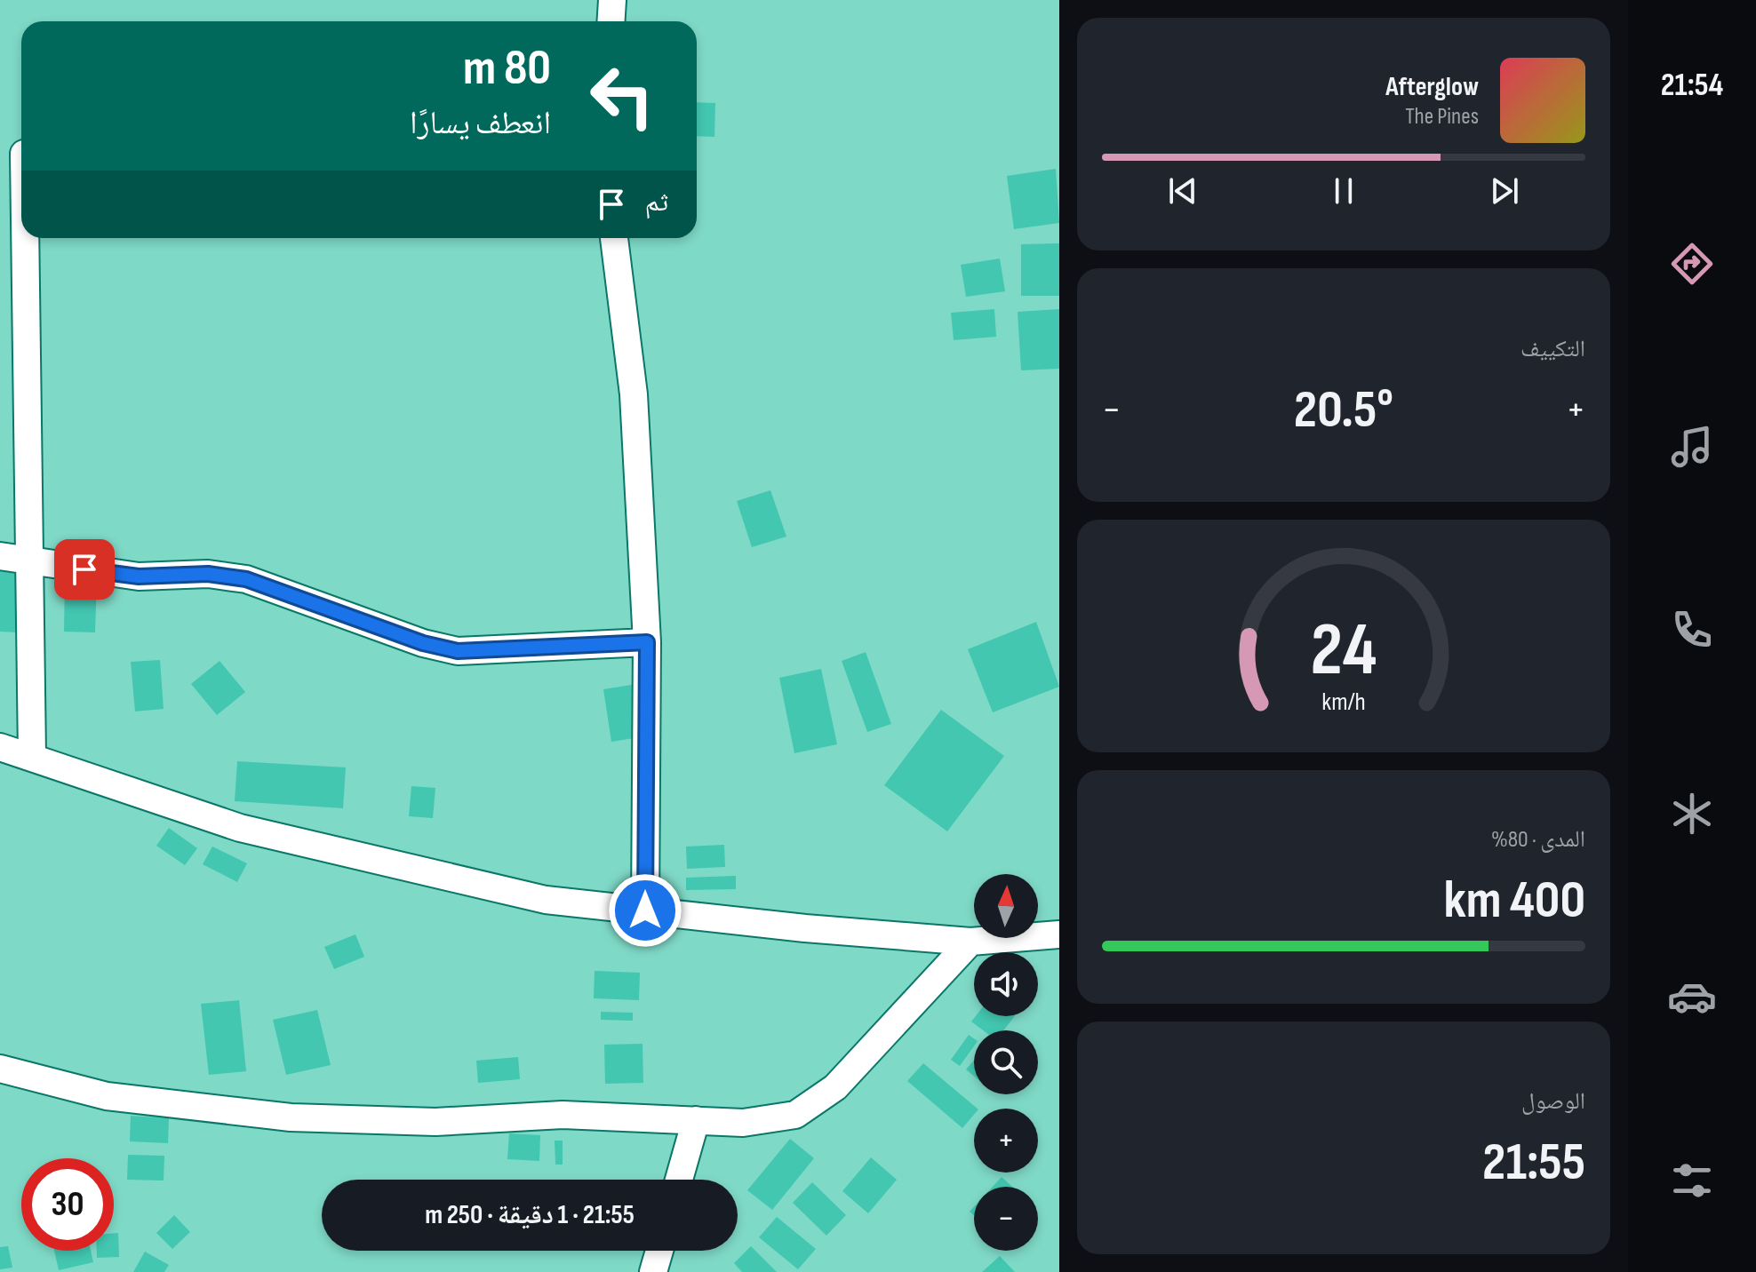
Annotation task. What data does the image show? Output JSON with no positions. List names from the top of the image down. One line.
{"north":"top","page":{"tabs":"21:54","turn":["80 m","انعطف يسارًا"],"song":["Afterglow","The Pines"],"then":"ثم","tile":["التكييف",["المدى · 80%","400 km"],["الوصول","21:55"]],"heat":["−","20.5°","+"],"map_buttons":["+","−"],"limit":"30","trip":"21:55 · 1 دقيقة · 250 m","gauge":["24","km/h"]}}
